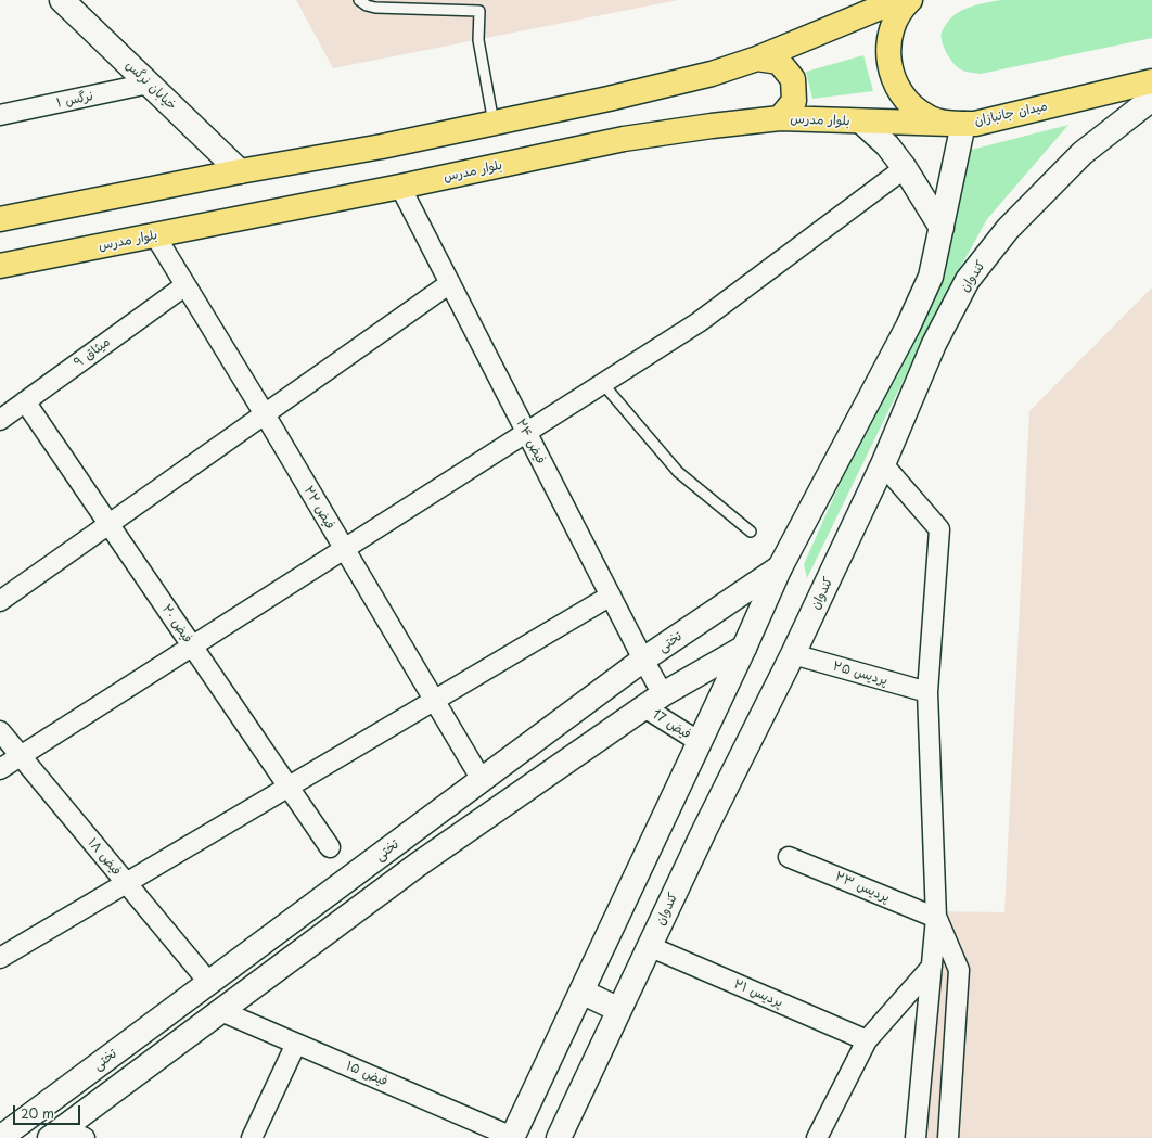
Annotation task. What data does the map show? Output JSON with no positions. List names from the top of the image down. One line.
{"streets":{"highway":["میدان جانبازان","بلوار مدرس"],"main road":["خیابان نرگس","کندوان","تختی"],"street":["نرگس ۱","میثاق ۹","فیض ۲۴","فیض ۲۲","فیض ۲۰","پردیس ۲۵","فیض 17","فیض ۱۸","پردیس ۲۳","پردیس ۲۱","فیض ۱۵"]},"crossings":[["خیابان نرگس","نرگس ۱"],["میدان جانبازان","بلوار مدرس"],["بلوار مدرس","فیض ۲۴"],["بلوار مدرس","فیض ۲۲"],["کندوان","پردیس ۲۵"],["کندوان","پردیس ۲۱"],["میثاق ۹","فیض ۲۲"],["میثاق ۹","فیض ۲۰"],["فیض ۲۴","تختی"],["فیض ۲۴","فیض 17"],["فیض ۲۲","تختی"],["تختی","فیض ۱۸"]],"scale_bar":"20 m"}
